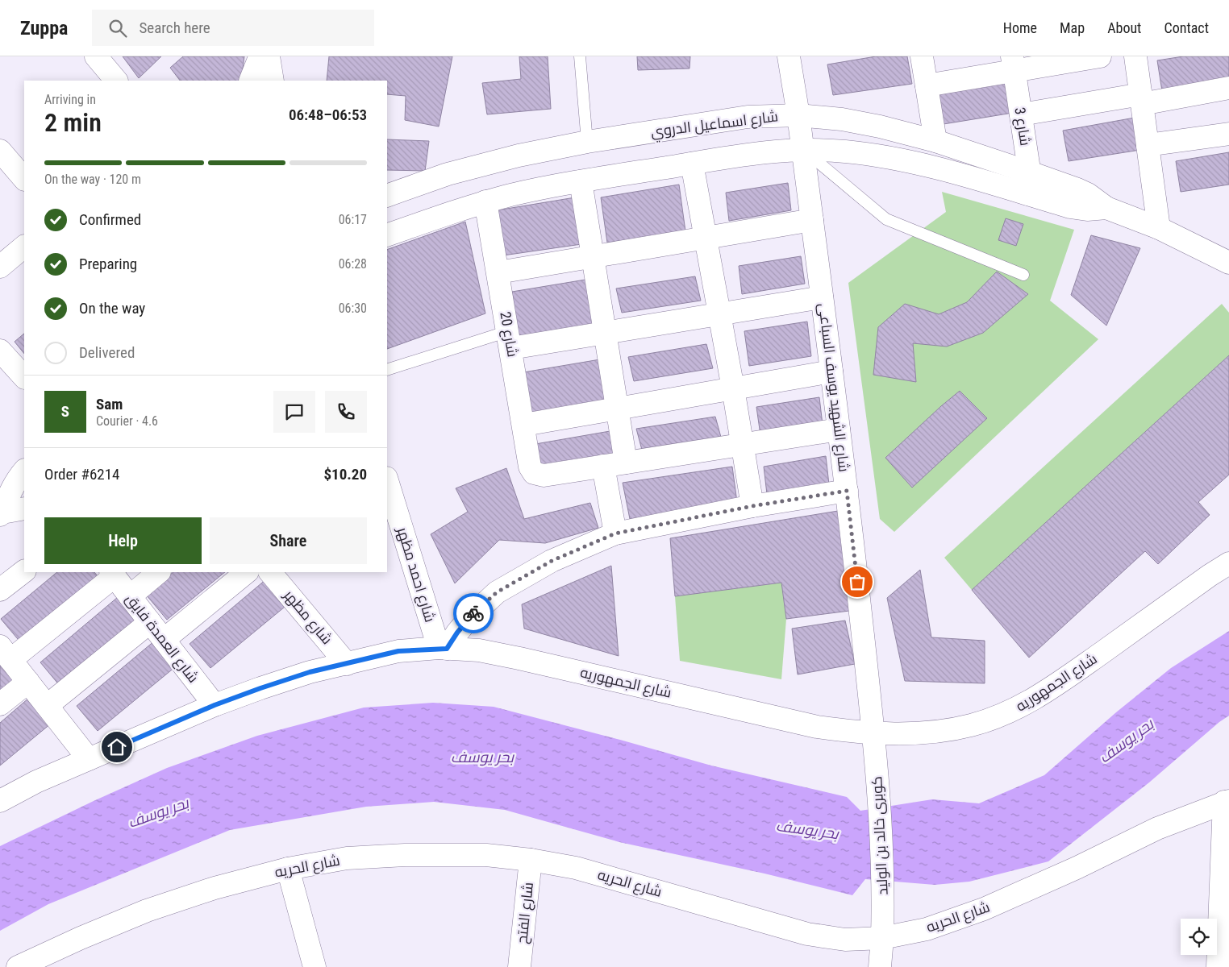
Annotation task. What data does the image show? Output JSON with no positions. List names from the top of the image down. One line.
{"streets":{"street":["شارع اسماعيل الدروي","شارع 3","شارع 20","شارع الشهيد يوسف السباعى","شارع احمد مظهر","شارع مظهر","شارع العمدة فايق","شارع الجمهوريه","كوبرى خالد بن الوليد","شارع الحريه","شارع الفتح"]},"crossings":[["شارع اسماعيل الدروي","شارع 3"],["شارع اسماعيل الدروي","شارع 20"],["شارع اسماعيل الدروي","شارع الشهيد يوسف السباعى"],["شارع الشهيد يوسف السباعى","شارع الجمهوريه"],["شارع الشهيد يوسف السباعى","كوبرى خالد بن الوليد"],["شارع احمد مظهر","شارع الجمهوريه"],["شارع مظهر","شارع الجمهوريه"],["شارع العمدة فايق","شارع الجمهوريه"],["شارع الجمهوريه","كوبرى خالد بن الوليد"],["كوبرى خالد بن الوليد","شارع الحريه"],["شارع الحريه","شارع الفتح"]],"water":["بحر يوسف"],"page":{"header":"Zuppa","search":"Search here","nav":["Home","Map","About","Contact"],"heading":["2 min","Arriving in","06:48–06:53"],"panel":["Sam","Courier · 4.6","Order #6214","$10.20"],"bar":"On the way · 120 m","list":[["Confirmed","06:17"],["Preparing","06:28"],["On the way","06:30"],"Delivered"],"round":"S","buttons":["Help","Share"]}}
